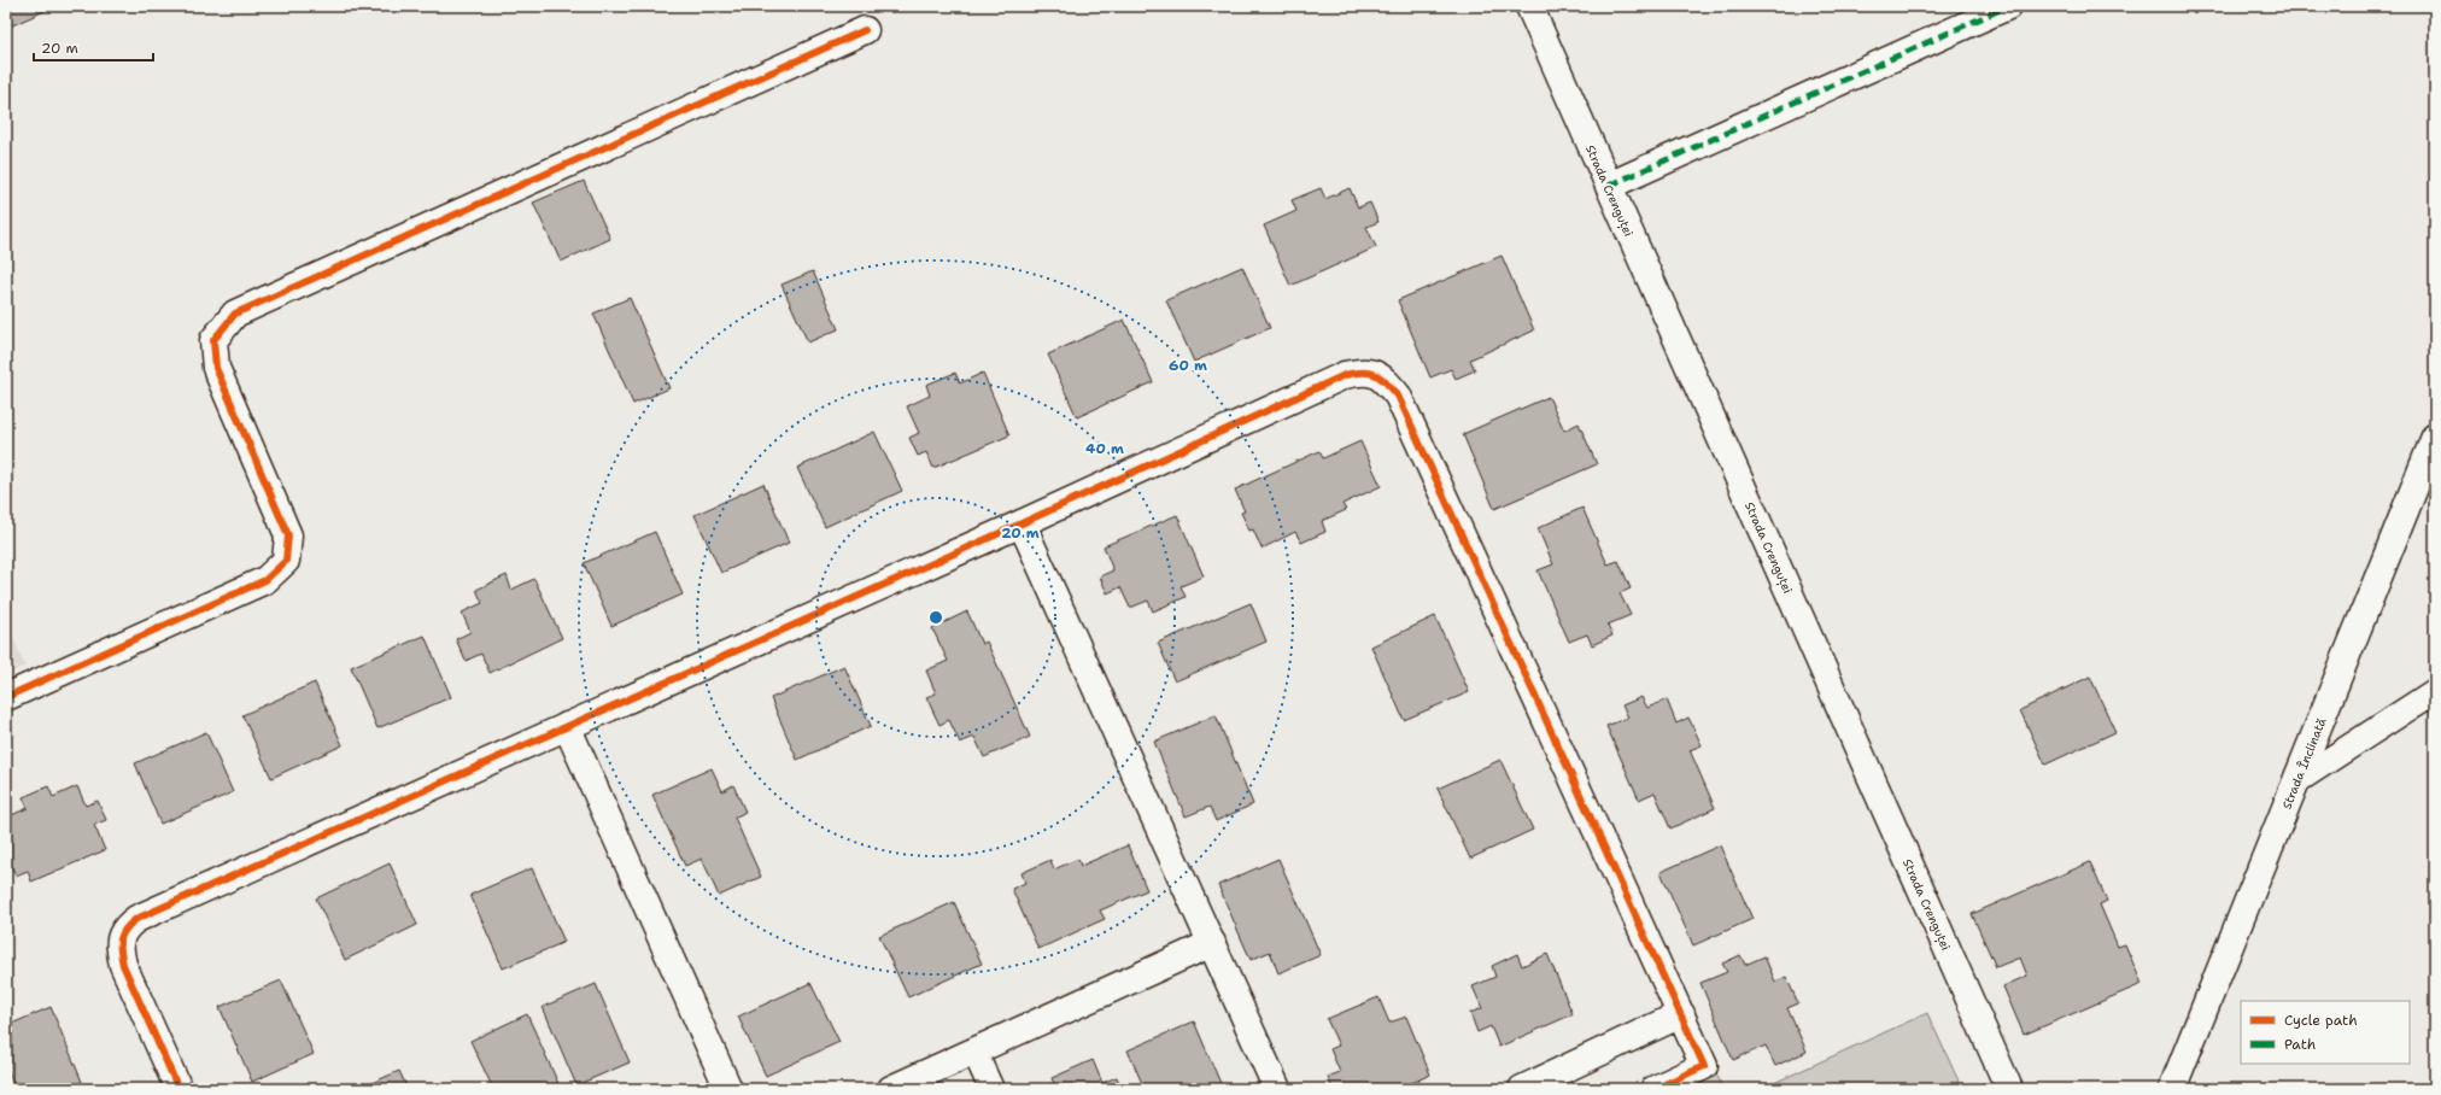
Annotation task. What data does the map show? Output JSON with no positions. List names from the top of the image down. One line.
{"streets":{"street":["Strada Crenguței","Strada Înclinată"]},"legend":["Cycle path","Path"],"scale_bar":"20 m","rings":["60 m","40 m","20 m"]}
